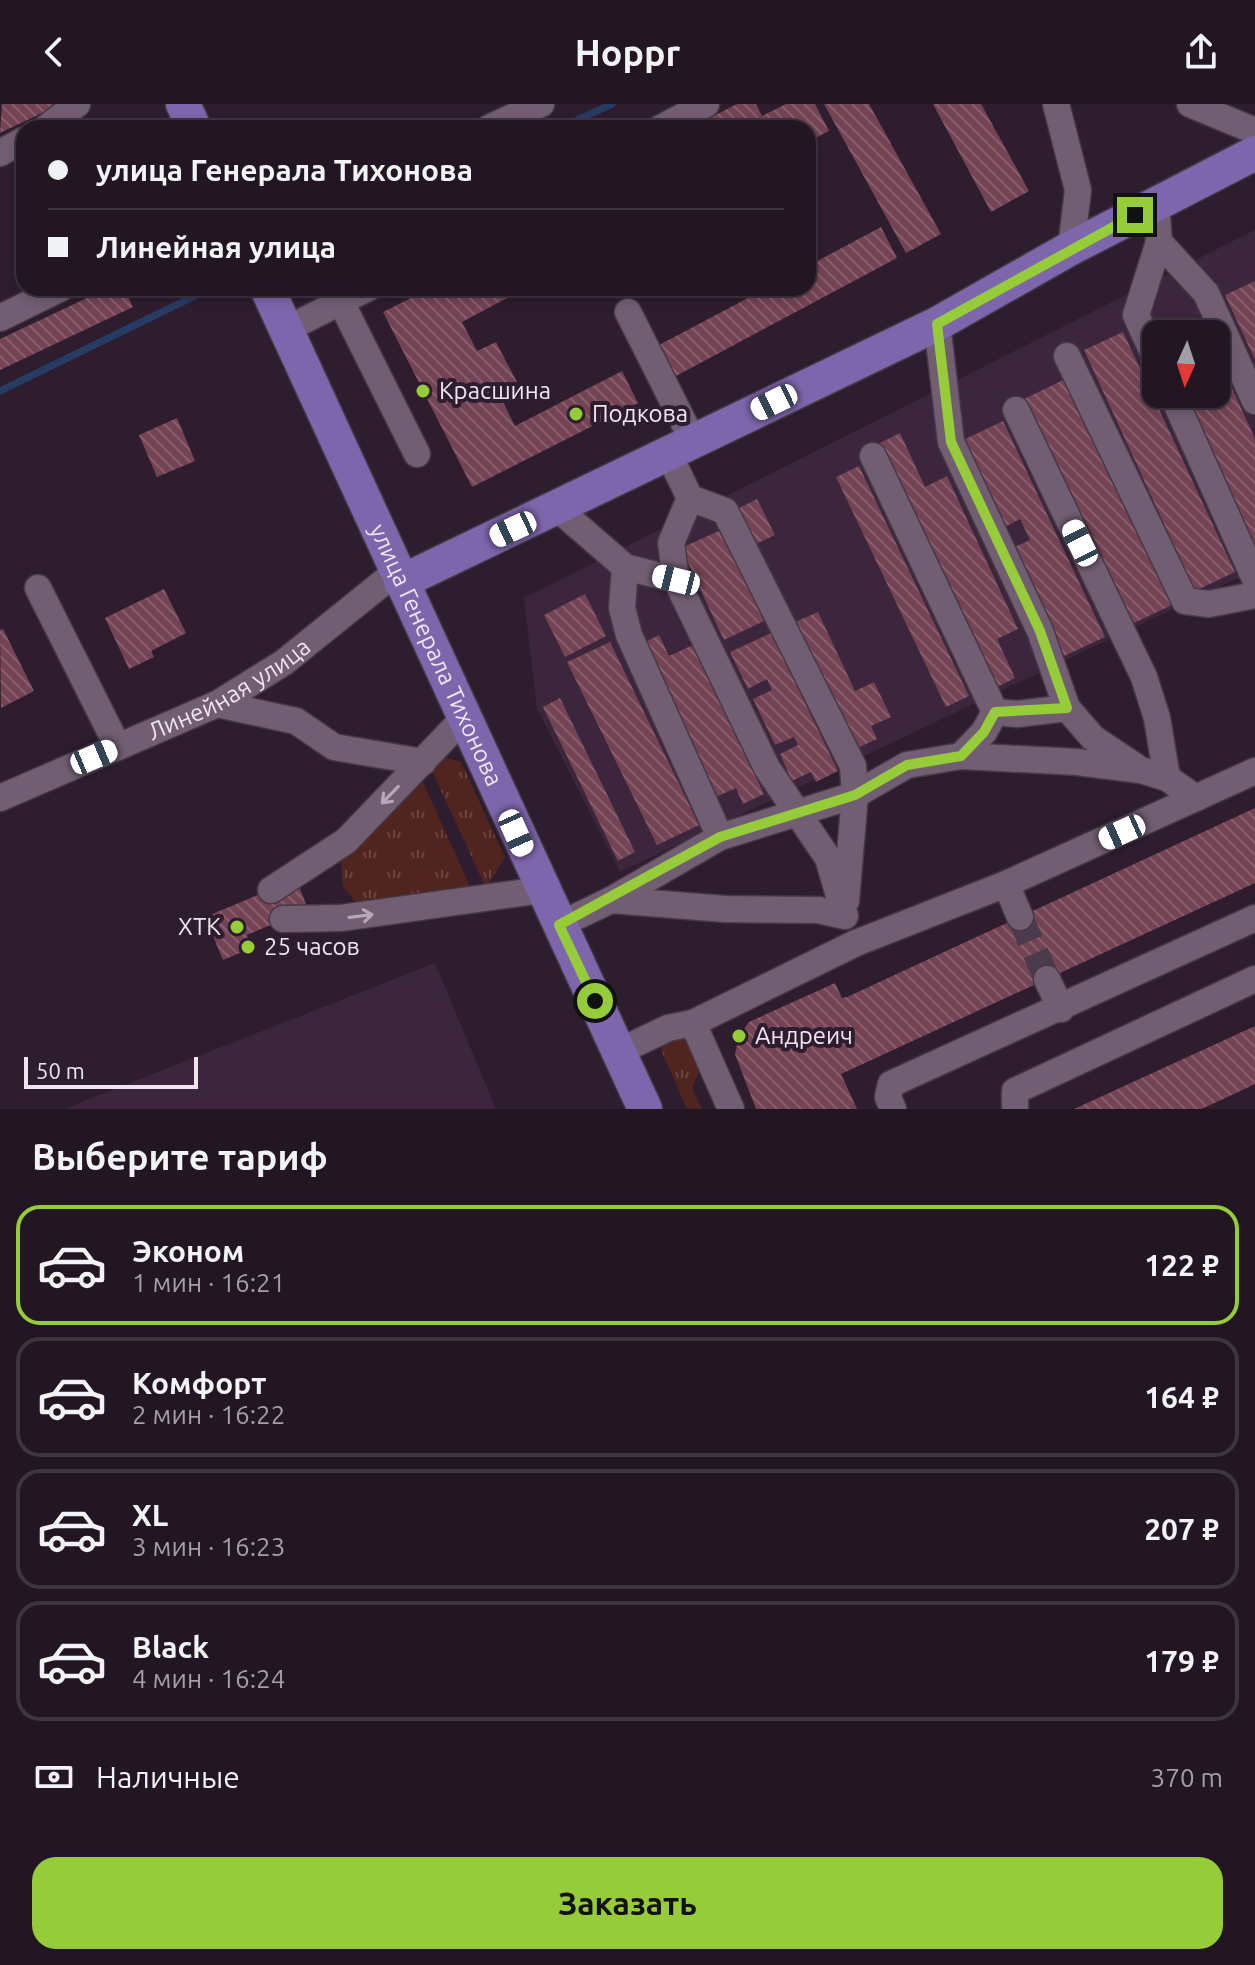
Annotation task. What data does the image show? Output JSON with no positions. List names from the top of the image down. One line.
{"streets":{"main road":["улица Генерала Тихонова","Линейная улица"]},"crossings":[["улица Генерала Тихонова","Линейная улица"]],"places":["Красшина","Подкова","ХТК","25 часов","Андреич"],"scale_bar":"50 m","north":"bottom","page":{"header":"Hoppr","banner":["улица Генерала Тихонова","Линейная улица"],"scale":"50 m","heading":"Выберите тариф","list":[{"name":"Эконом","note":"1 мин · 16:21","value":"122 ₽"},{"name":"Комфорт","note":"2 мин · 16:22","value":"164 ₽"},{"name":"XL","note":"3 мин · 16:23","value":"207 ₽"},{"name":"Black","note":"4 мин · 16:24","value":"179 ₽"}],"pay":["Наличные","370 m"],"buttons":"Заказать"}}
